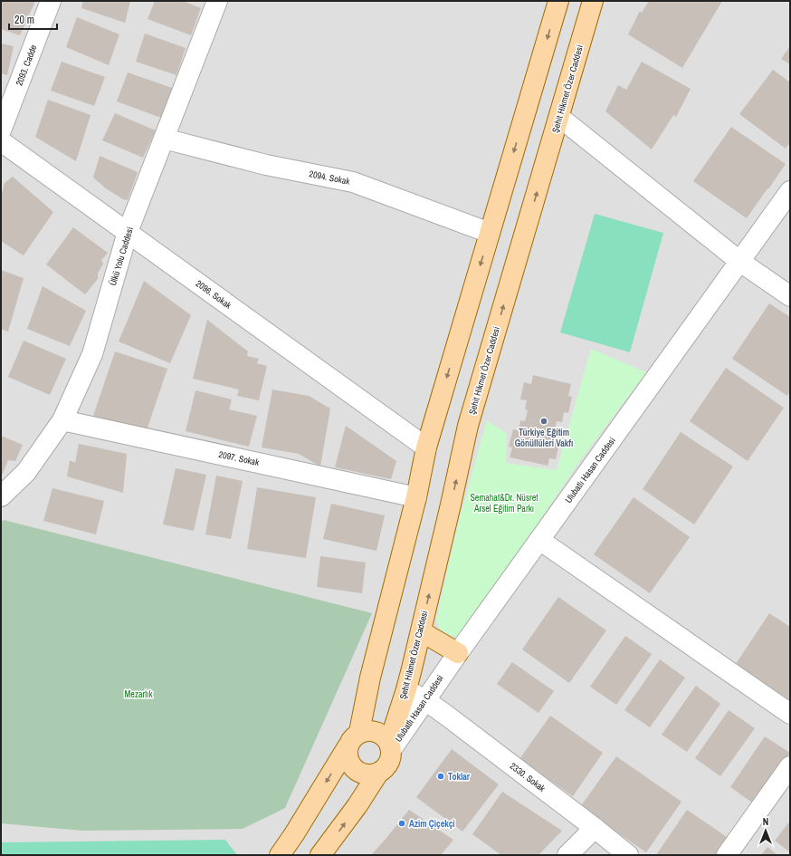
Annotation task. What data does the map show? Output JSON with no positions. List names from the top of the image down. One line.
{"streets":{"main road":["Şehit Hikmet Özer Caddesi"],"street":["2093. Cadde","2094. Sokak","Ülkü Yolu Caddesi","2096. Sokak","2097. Sokak","Ulubatlı Hasan Caddesi","2330. Sokak"]},"crossings":[["Şehit Hikmet Özer Caddesi","Ulubatlı Hasan Caddesi"],["Şehit Hikmet Özer Caddesi","2330. Sokak"],["2094. Sokak","Ülkü Yolu Caddesi"],["Ülkü Yolu Caddesi","2096. Sokak"],["Ülkü Yolu Caddesi","2097. Sokak"],["Ulubatlı Hasan Caddesi","2330. Sokak"]],"parks":["Semahat&Dr. Nüsret Arsel Eğitim Parkı","Mezarlık"],"places":["Türkiye Eğitim Gönüllüleri Vakfı","Toklar","Azim Çiçekçi"],"scale_bar":"20 m","north":"top"}
